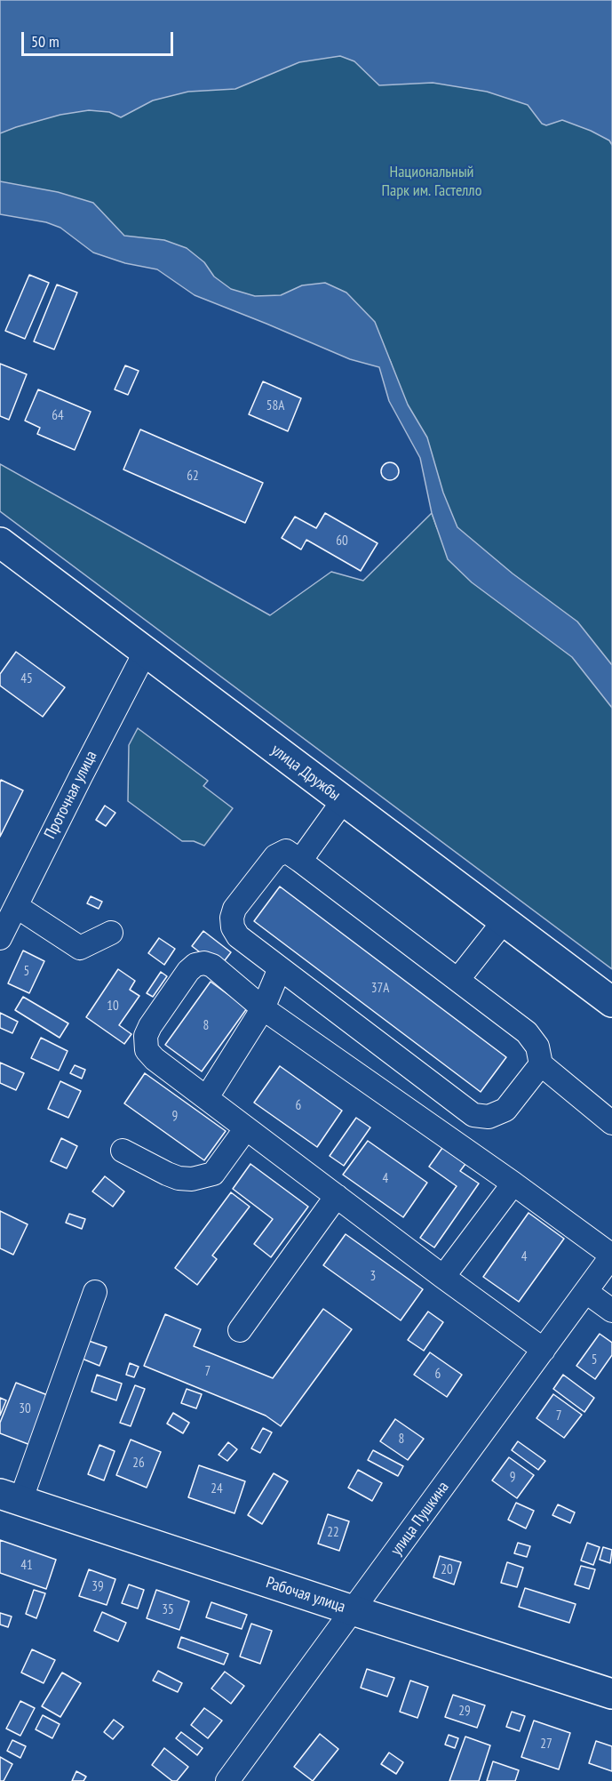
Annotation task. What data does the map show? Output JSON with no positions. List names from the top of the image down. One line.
{"streets":{"main road":["улица Дружбы","Рабочая улица"],"street":["Проточная улица","улица Пушкина"]},"crossings":[["улица Дружбы","Проточная улица"],["улица Пушкина","Рабочая улица"]],"parks":["Национальный Парк им. Гастелло"],"house_numbers":["58А","64","62","60","45","5","37А","10","8","6","9","4","4","3","5","7","6","30","7","8","26","9","24","22","41","20","39","35","29","27"],"scale_bar":"50 m"}
